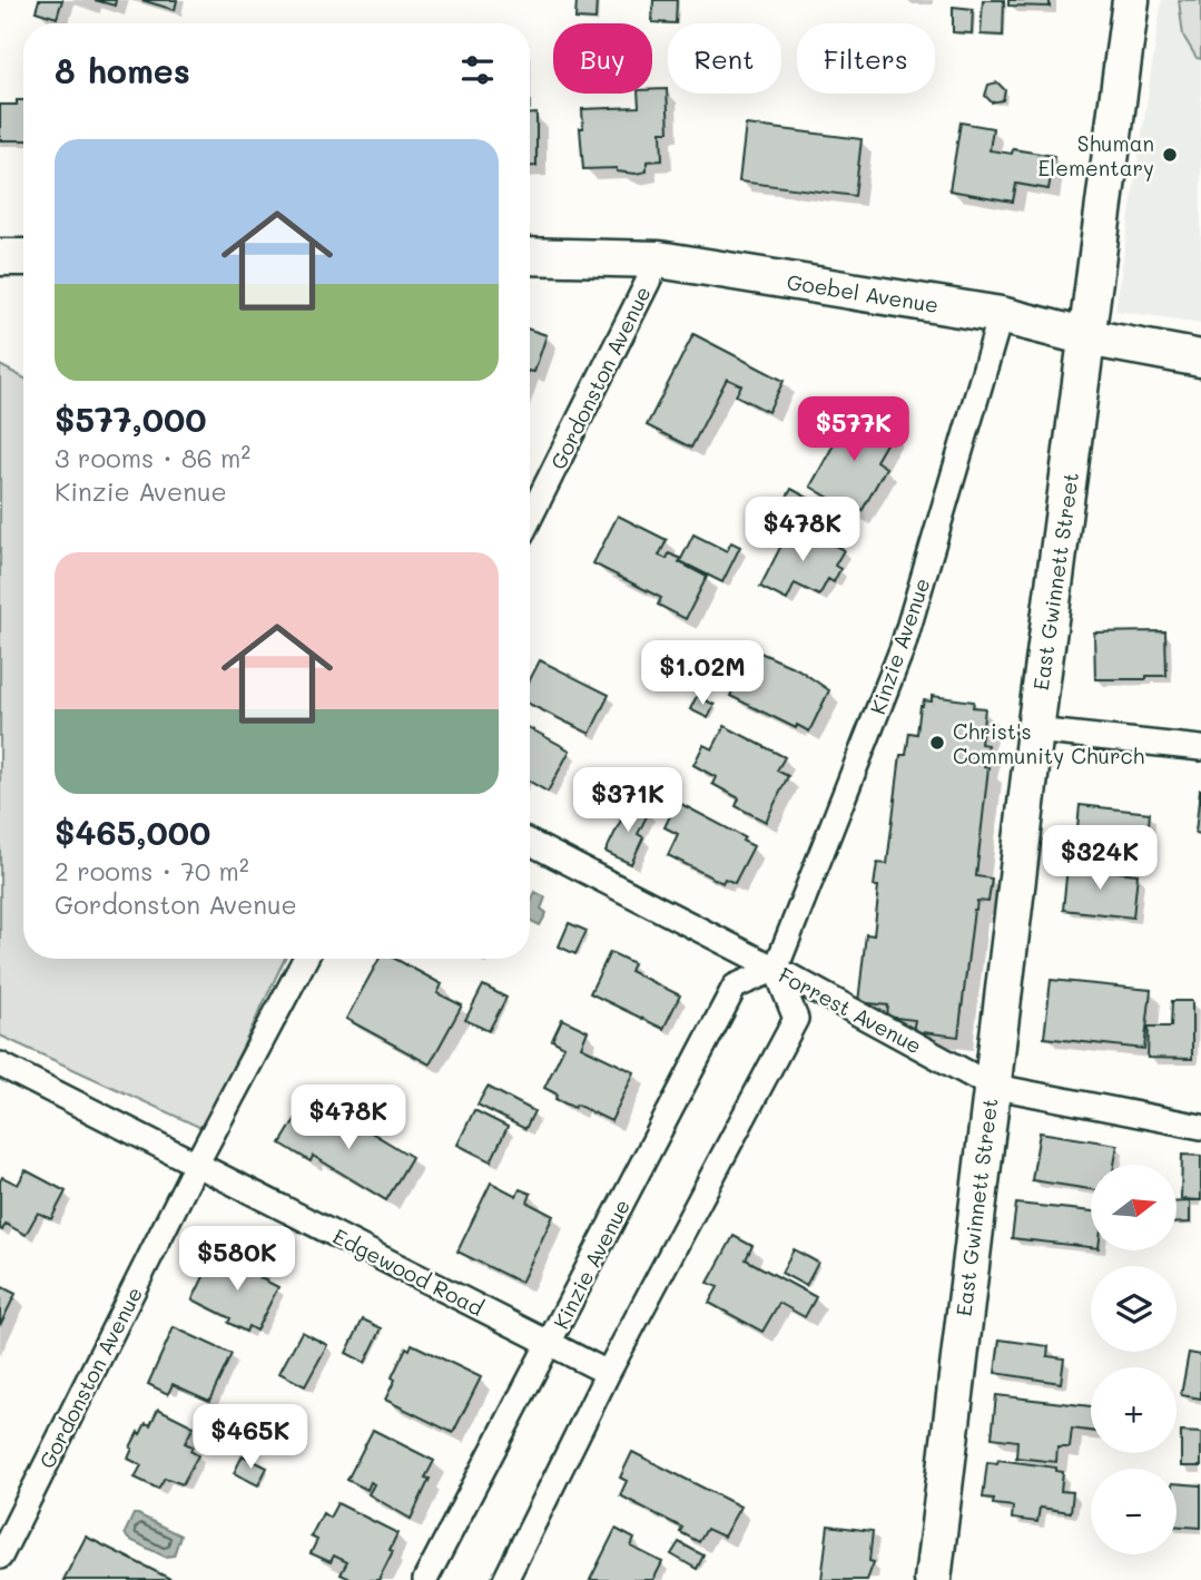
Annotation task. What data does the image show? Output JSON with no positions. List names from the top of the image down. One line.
{"streets":{"main road":["Goebel Avenue","East Gwinnett Street"],"street":["Gordonston Avenue","Kinzie Avenue","Forrest Avenue","Edgewood Road"]},"crossings":[["Goebel Avenue","Gordonston Avenue"],["Goebel Avenue","East Gwinnett Street"],["Goebel Avenue","Kinzie Avenue"],["Gordonston Avenue","Edgewood Road"],["East Gwinnett Street","Forrest Avenue"],["Kinzie Avenue","Forrest Avenue"],["Kinzie Avenue","Edgewood Road"]],"places":["Shuman Elementary","Christ's Community Church"],"north":"right","page":{"chip":["Buy","Rent","Filters"],"heading":"8 homes","list":[{"name":"$577,000","note":"3 rooms · 86 m² · Kinzie Avenue"},{"name":"$465,000","note":"2 rooms · 70 m² · Gordonston Avenue"}],"price":["$577K","$478K","$1.02M","$371K","$324K","$478K","$580K","$465K"],"map_buttons":["+","−"]}}
